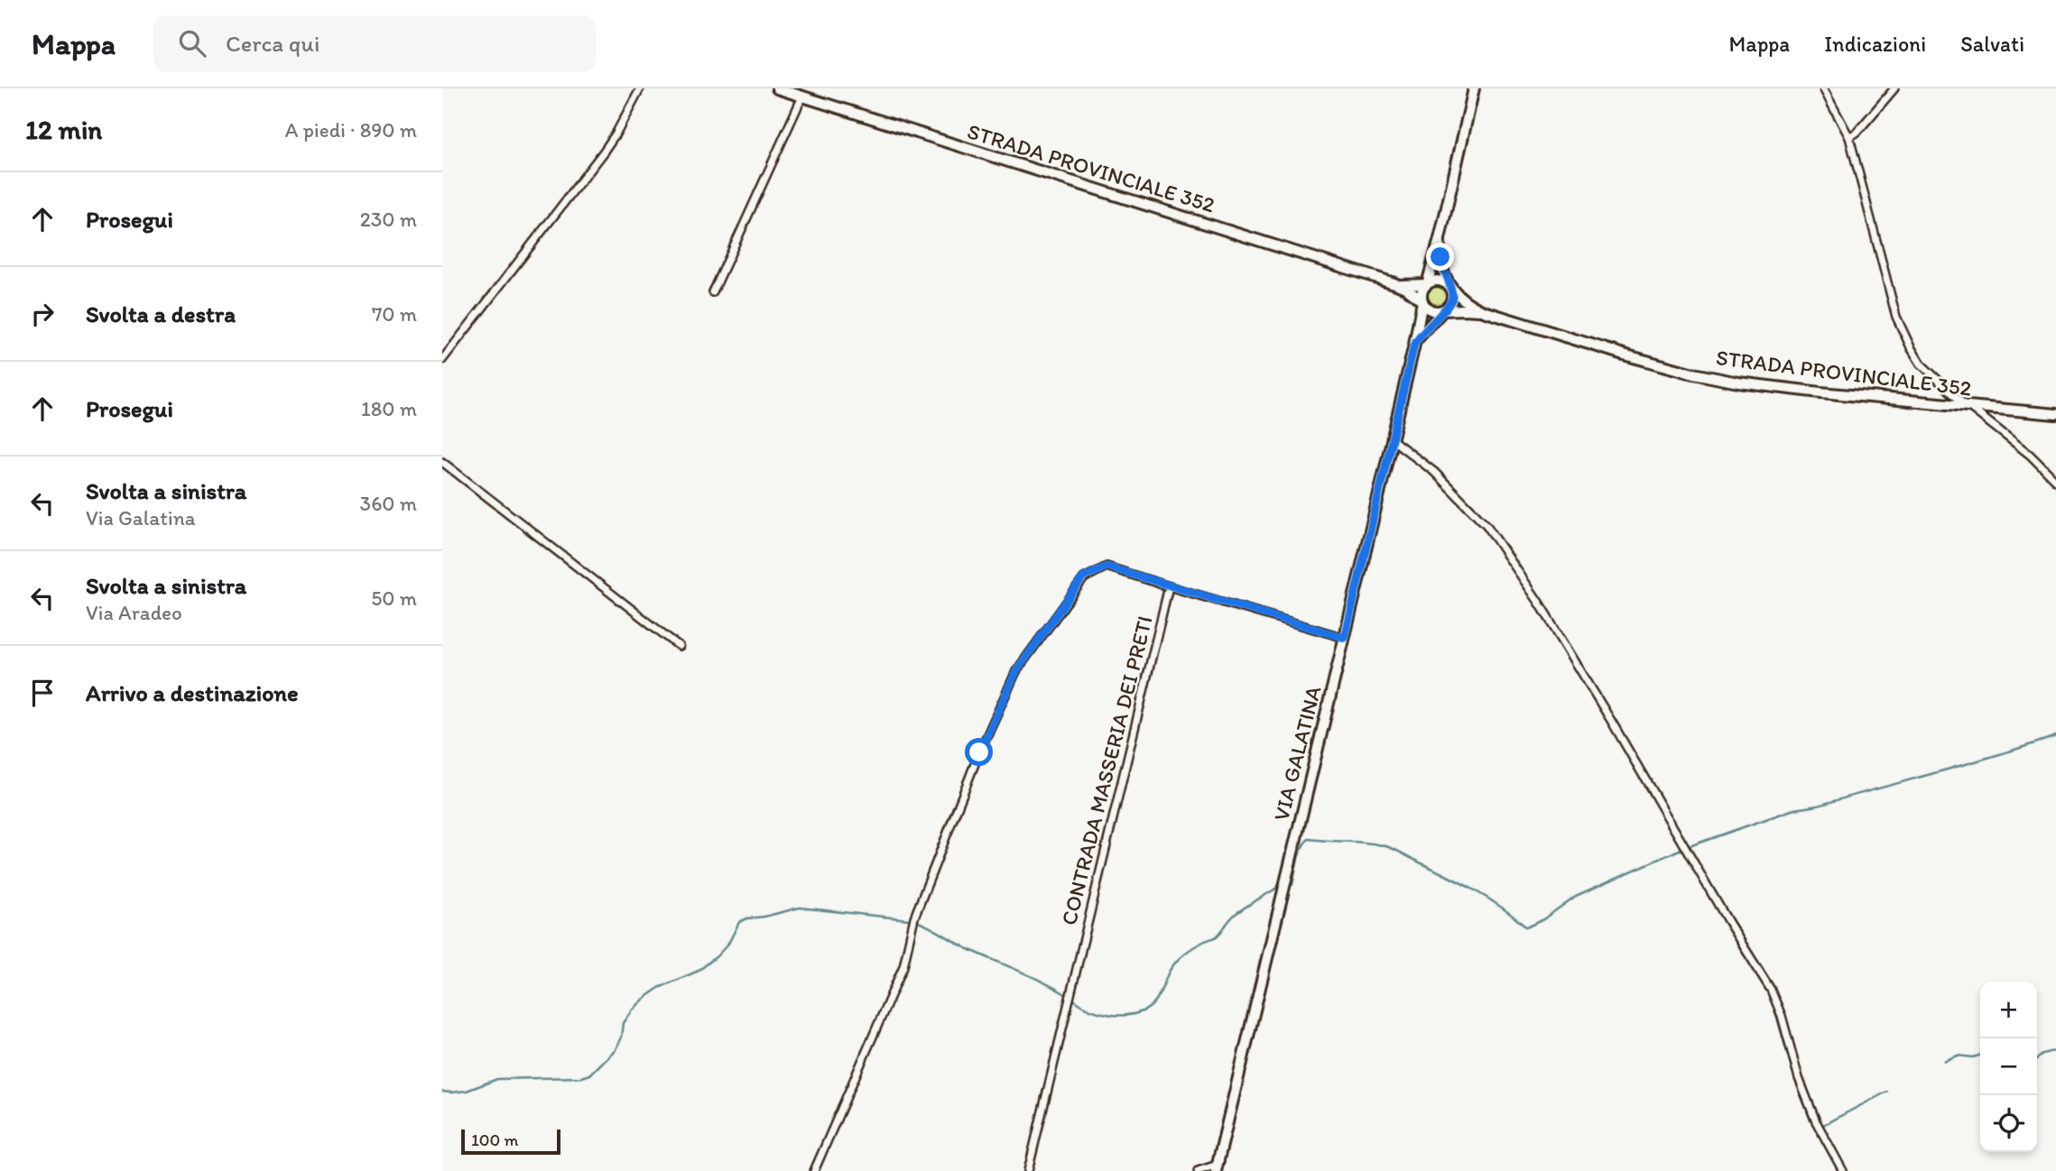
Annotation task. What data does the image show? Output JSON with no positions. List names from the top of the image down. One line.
{"streets":{"main road":["STRADA PROVINCIALE 352","VIA GALATINA"],"street":["CONTRADA MASSERIA DEI PRETI"]},"crossings":[["STRADA PROVINCIALE 352","VIA GALATINA"]],"scale_bar":"100 m","page":{"header":"Mappa","search":"Cerca qui","nav":["Mappa","Indicazioni","Salvati"],"heading":["12 min","A piedi · 890 m"],"list":[["Prosegui","230 m"],["Svolta a destra","70 m"],["Prosegui","180 m"],["Svolta a sinistra","Via Galatina","360 m"],["Svolta a sinistra","Via Aradeo","50 m"],"Arrivo a destinazione"],"map_buttons":["+","−"],"scale":"100 m"}}
